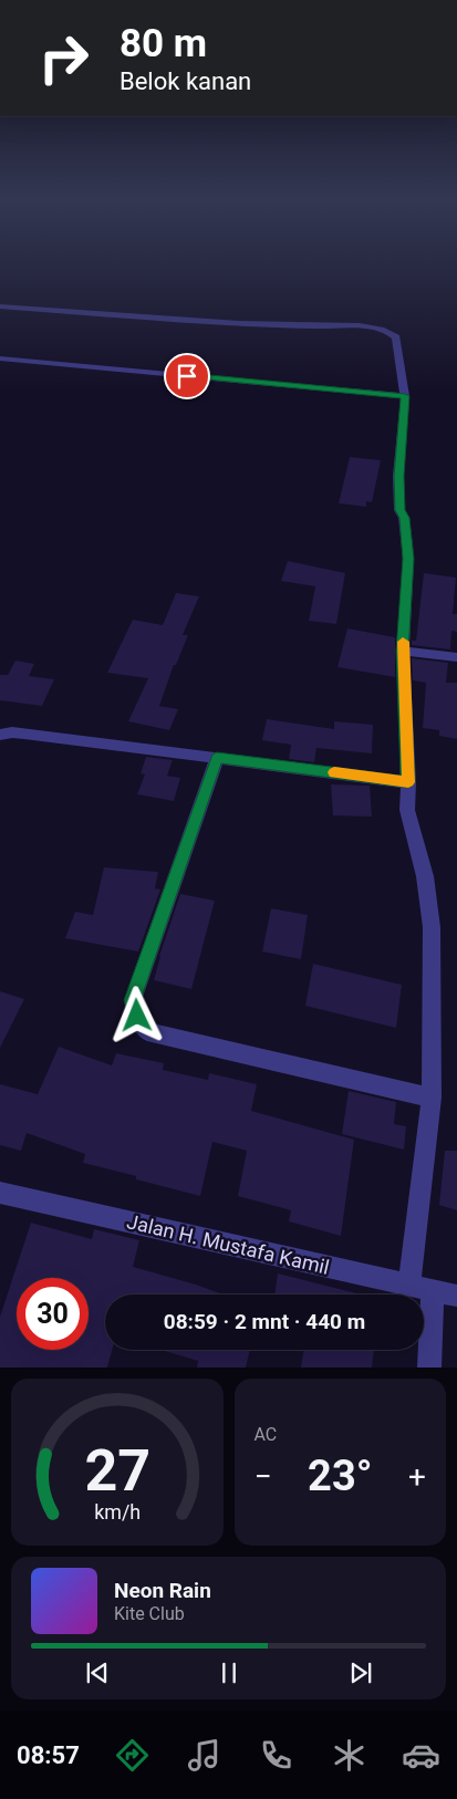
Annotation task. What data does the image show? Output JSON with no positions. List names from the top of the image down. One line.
{"streets":{"street":["Jalan H. Mustafa Kamil"]},"page":{"turn":["80 m","Belok kanan"],"limit":"30","trip":"08:59 · 2 mnt · 440 m","tile":"AC","heat":["−","23°","+"],"song":["Neon Rain","Kite Club"],"tabs":"08:57","gauge":["27","km/h"]}}
